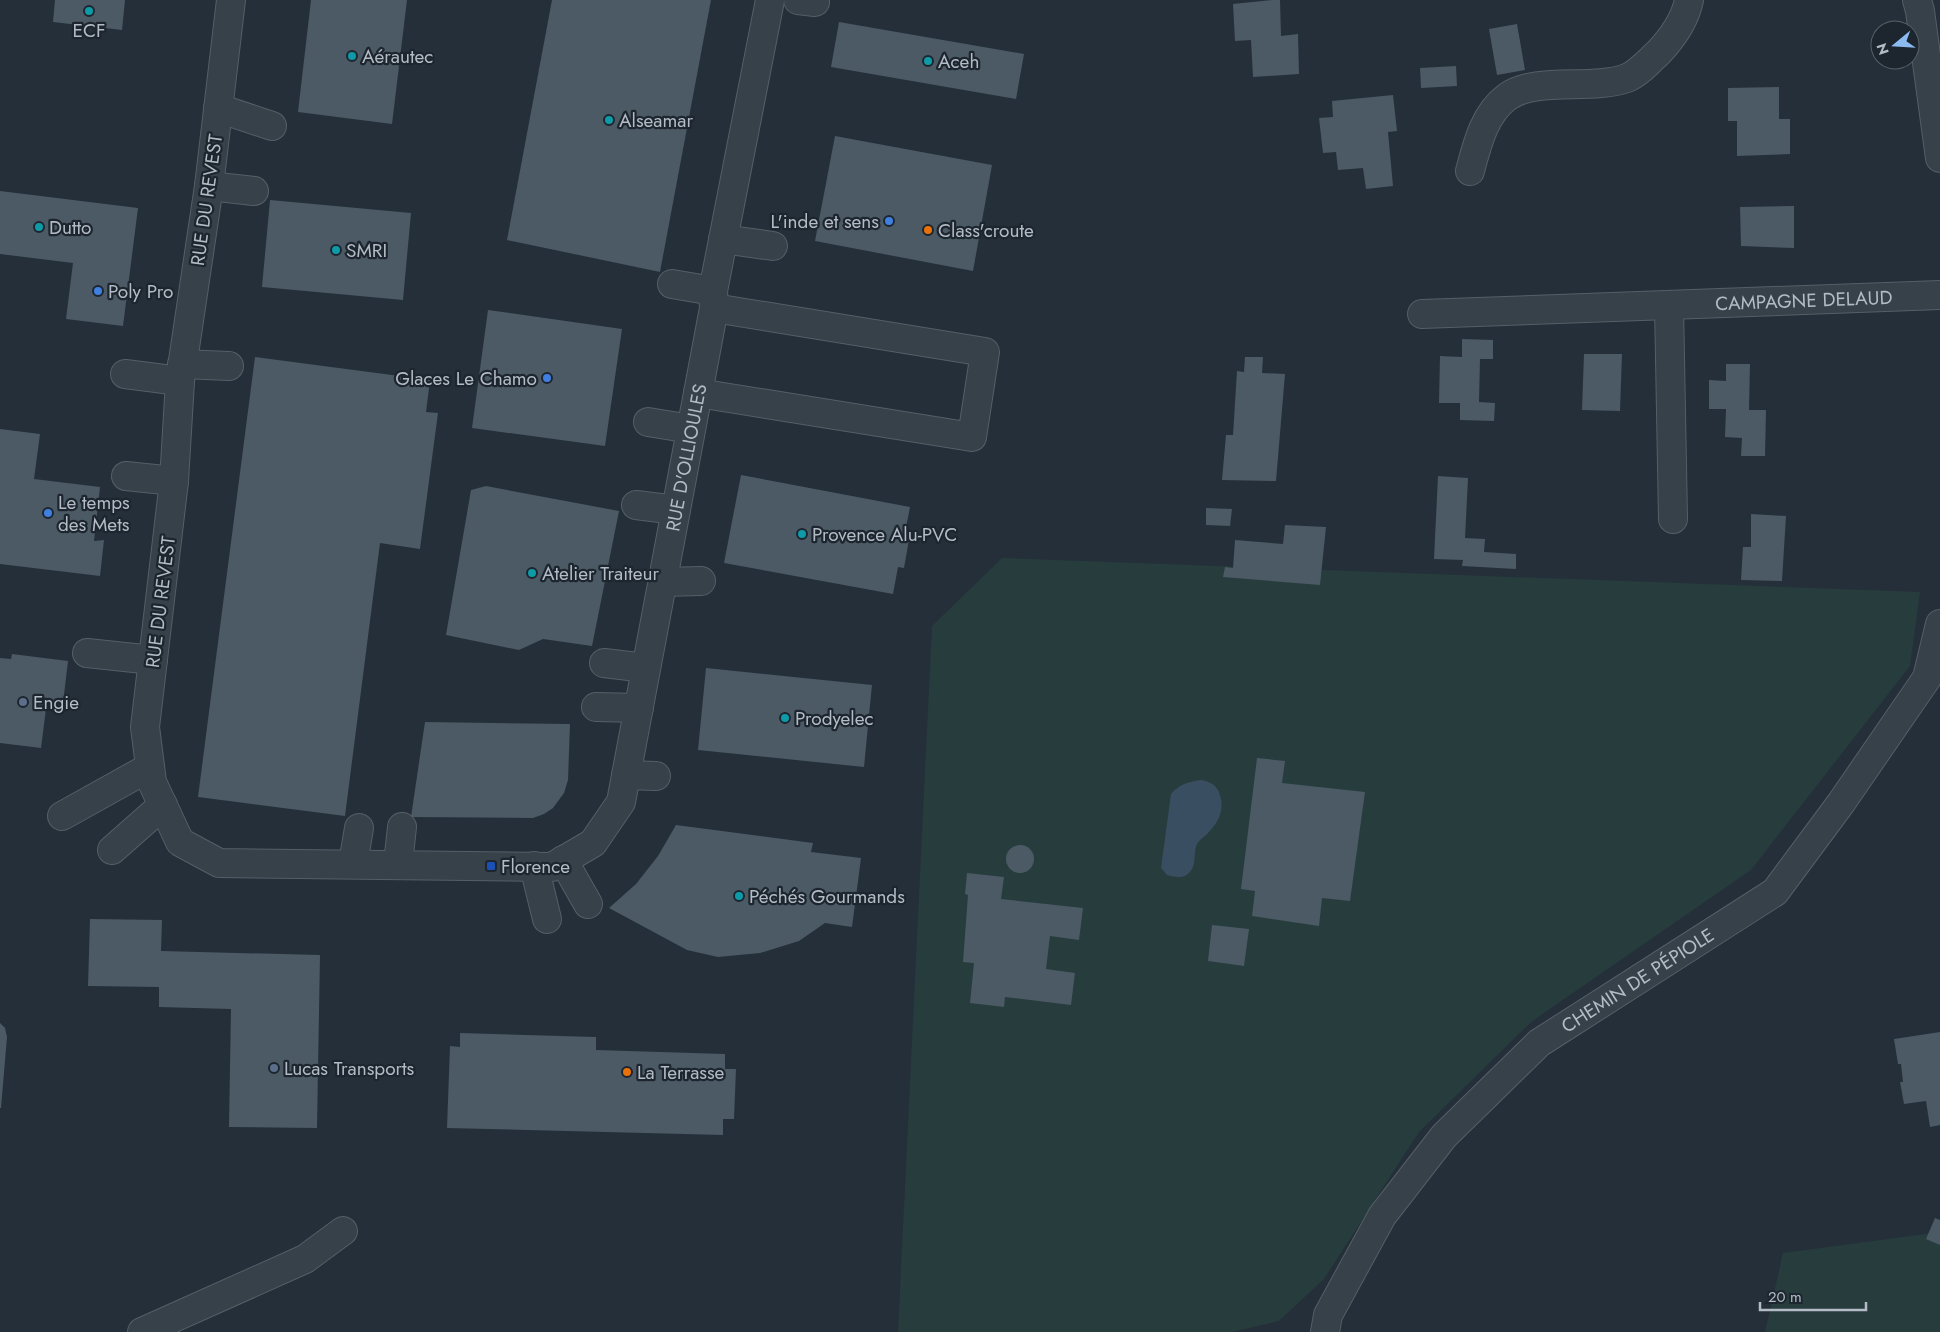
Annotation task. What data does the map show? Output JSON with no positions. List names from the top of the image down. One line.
{"streets":{"street":["RUE DU REVEST","CAMPAGNE DELAUD","RUE D'OLLIOULES","CHEMIN DE PÉPIOLE"]},"crossings":[["RUE DU REVEST","RUE D'OLLIOULES"]],"places":{"other":["ECF","Aérautec","Aceh","Alseamar","L'inde et sens","Dutto","Class'croute","SMRI","Poly Pro","Glaces Le Chamo","Le temps des Mets","Provence Alu-PVC","Atelier Traiteur","Engie","Prodyelec","Péchés Gourmands","Lucas Transports","La Terrasse"],"transit":["Florence"]},"scale_bar":"20 m","north":"left"}
